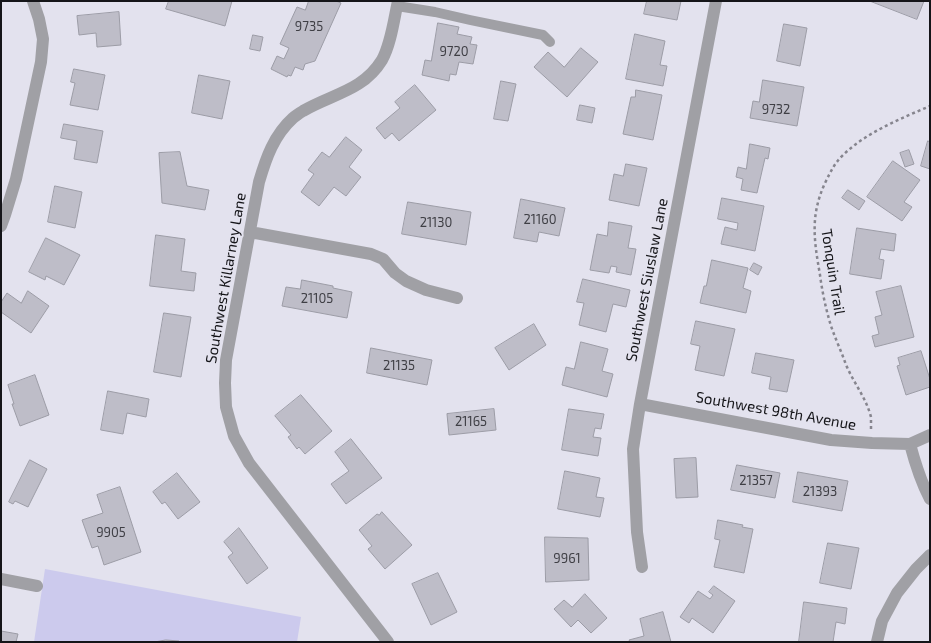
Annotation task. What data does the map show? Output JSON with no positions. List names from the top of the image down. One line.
{"streets":{"street":["Southwest Killarney Lane","Southwest Siuslaw Lane","Southwest 98th Avenue"],"path":["Tonquin Trail"]},"crossings":[["Tonquin Trail","Southwest 98th Avenue"],["Southwest Siuslaw Lane","Southwest 98th Avenue"]],"house_numbers":["9735","9720","9732","21160","21130","21105","21135","21165","21357","21393","9905","9961"]}
